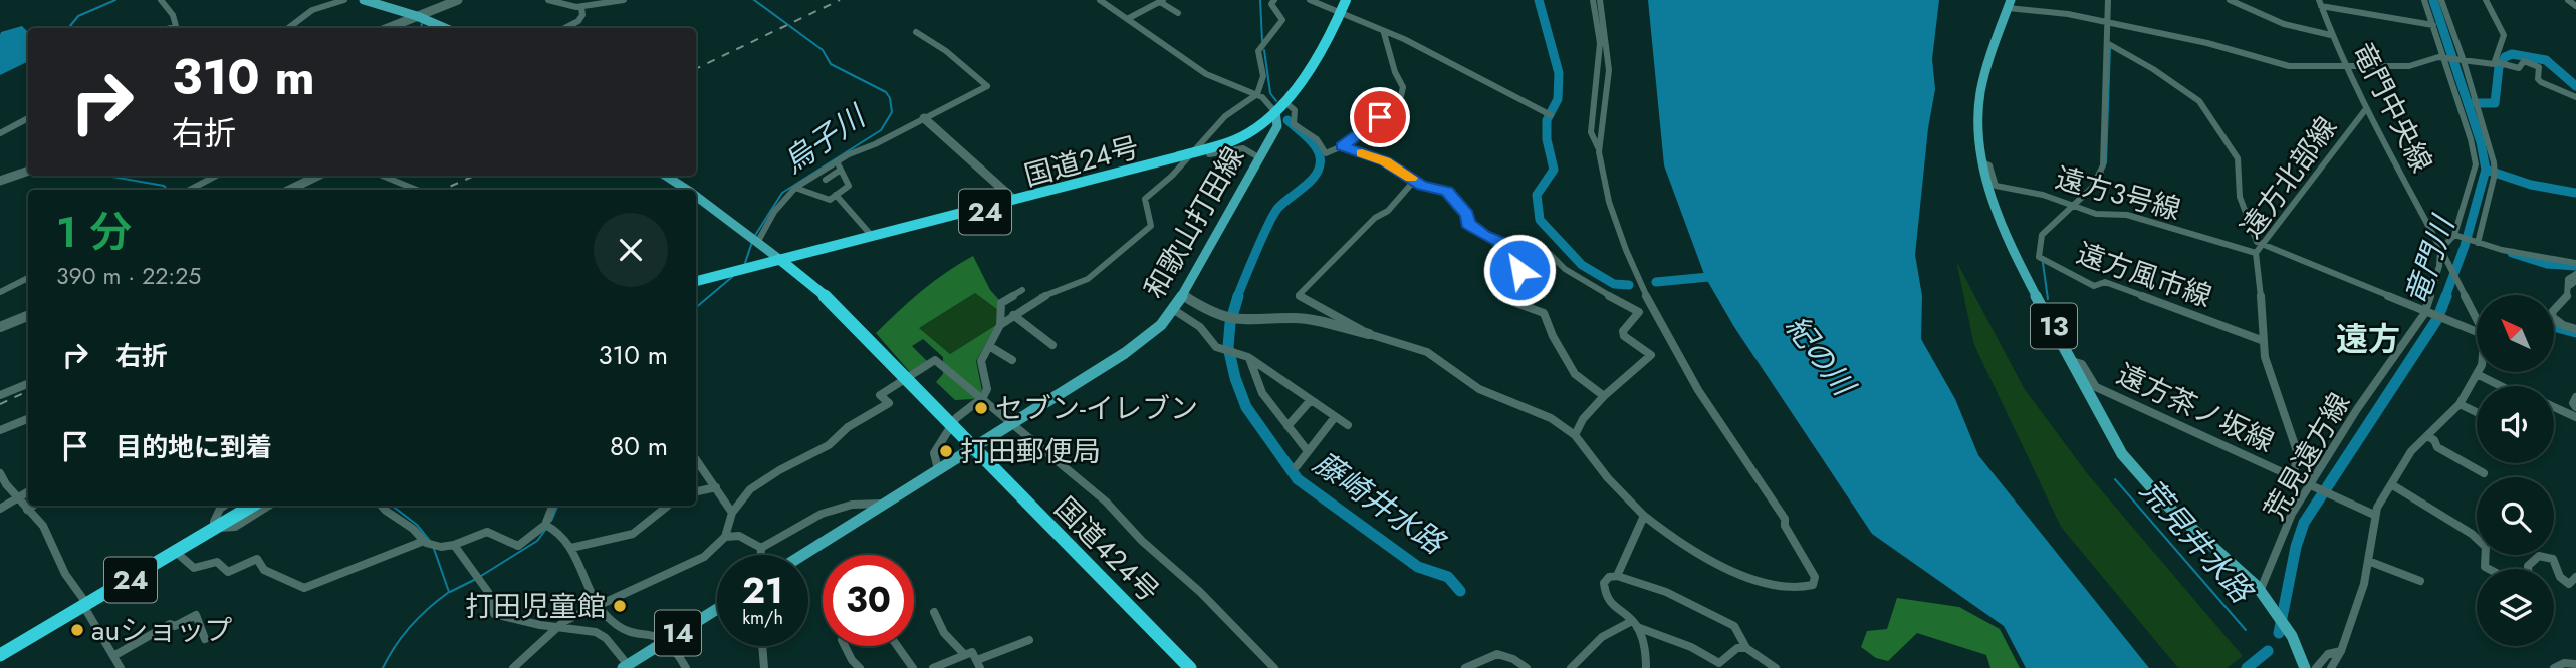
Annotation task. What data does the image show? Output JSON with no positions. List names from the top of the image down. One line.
{"streets":{"highway":["国道24号","24","国道424号"],"main road":["和歌山打田線","13","14"],"street":["竜門中央線","遠方北部線","遠方3号線","遠方風市線","遠方茶ノ坂線","荒見遠方線"]},"crossings":[["竜門中央線","遠方北部線"],["竜門中央線","荒見遠方線"],["国道24号","和歌山打田線"],["国道24号","国道424号"],["遠方北部線","遠方3号線"],["遠方北部線","遠方風市線"],["遠方北部線","遠方茶ノ坂線"],["遠方3号線","遠方風市線"],["遠方3号線","13"],["和歌山打田線","国道424号"],["13","遠方茶ノ坂線"],["13","荒見遠方線"],["遠方茶ノ坂線","荒見遠方線"]],"districts":["遠方"],"water":["烏子川","竜門川","紀の川","藤崎井水路","荒見井水路"],"places":["セブン-イレブン","打田郵便局","打田児童館","auショップ"],"north":"top left","page":{"turn":["310 m","右折"],"heading":["1 分","390 m · 22:25"],"list":[{"name":"右折","value":"310 m"},{"name":"目的地に到着","value":"80 m"}],"speed":"21 km/h","limit":"30"}}
